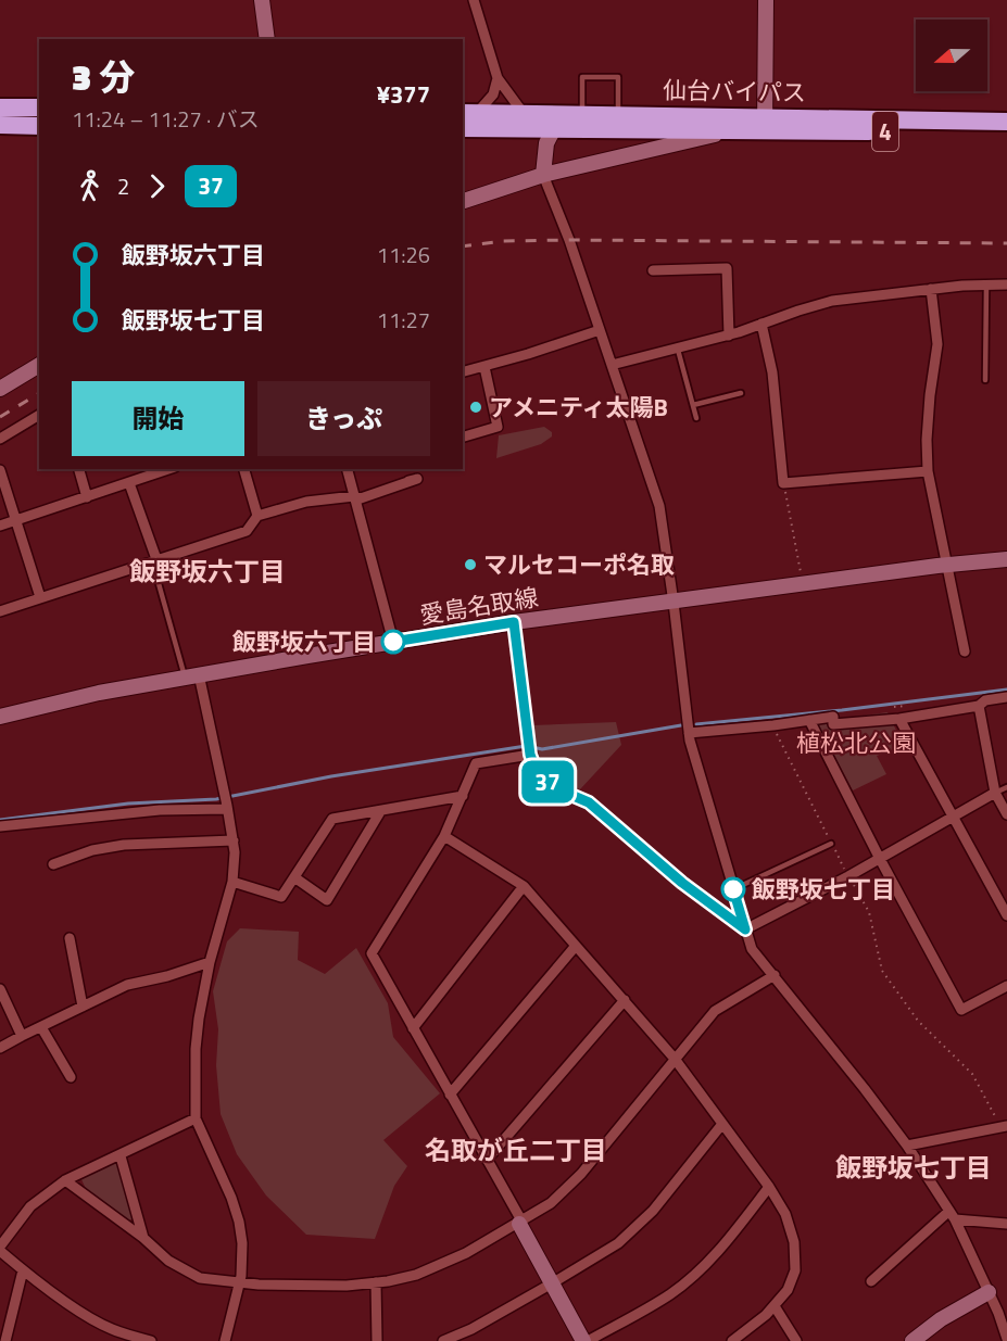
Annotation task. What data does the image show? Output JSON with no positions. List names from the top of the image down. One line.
{"streets":{"highway":["仙台バイパス","4"],"main road":["愛島名取線"]},"districts":["飯野坂六丁目","名取が丘二丁目","飯野坂七丁目"],"parks":["植松北公園"],"places":["アメニティ太陽B","マルセコーポ名取","飯野坂六丁目","飯野坂七丁目"],"lines":["bus line 37"],"north":"left","page":{"on_map":"37","heading":["3 分","11:24 – 11:27 · バス","¥377"],"legs":["2","37"],"list":[{"name":"飯野坂六丁目","value":"11:26"},{"name":"飯野坂七丁目","value":"11:27"}],"buttons":["開始","きっぷ"]}}
